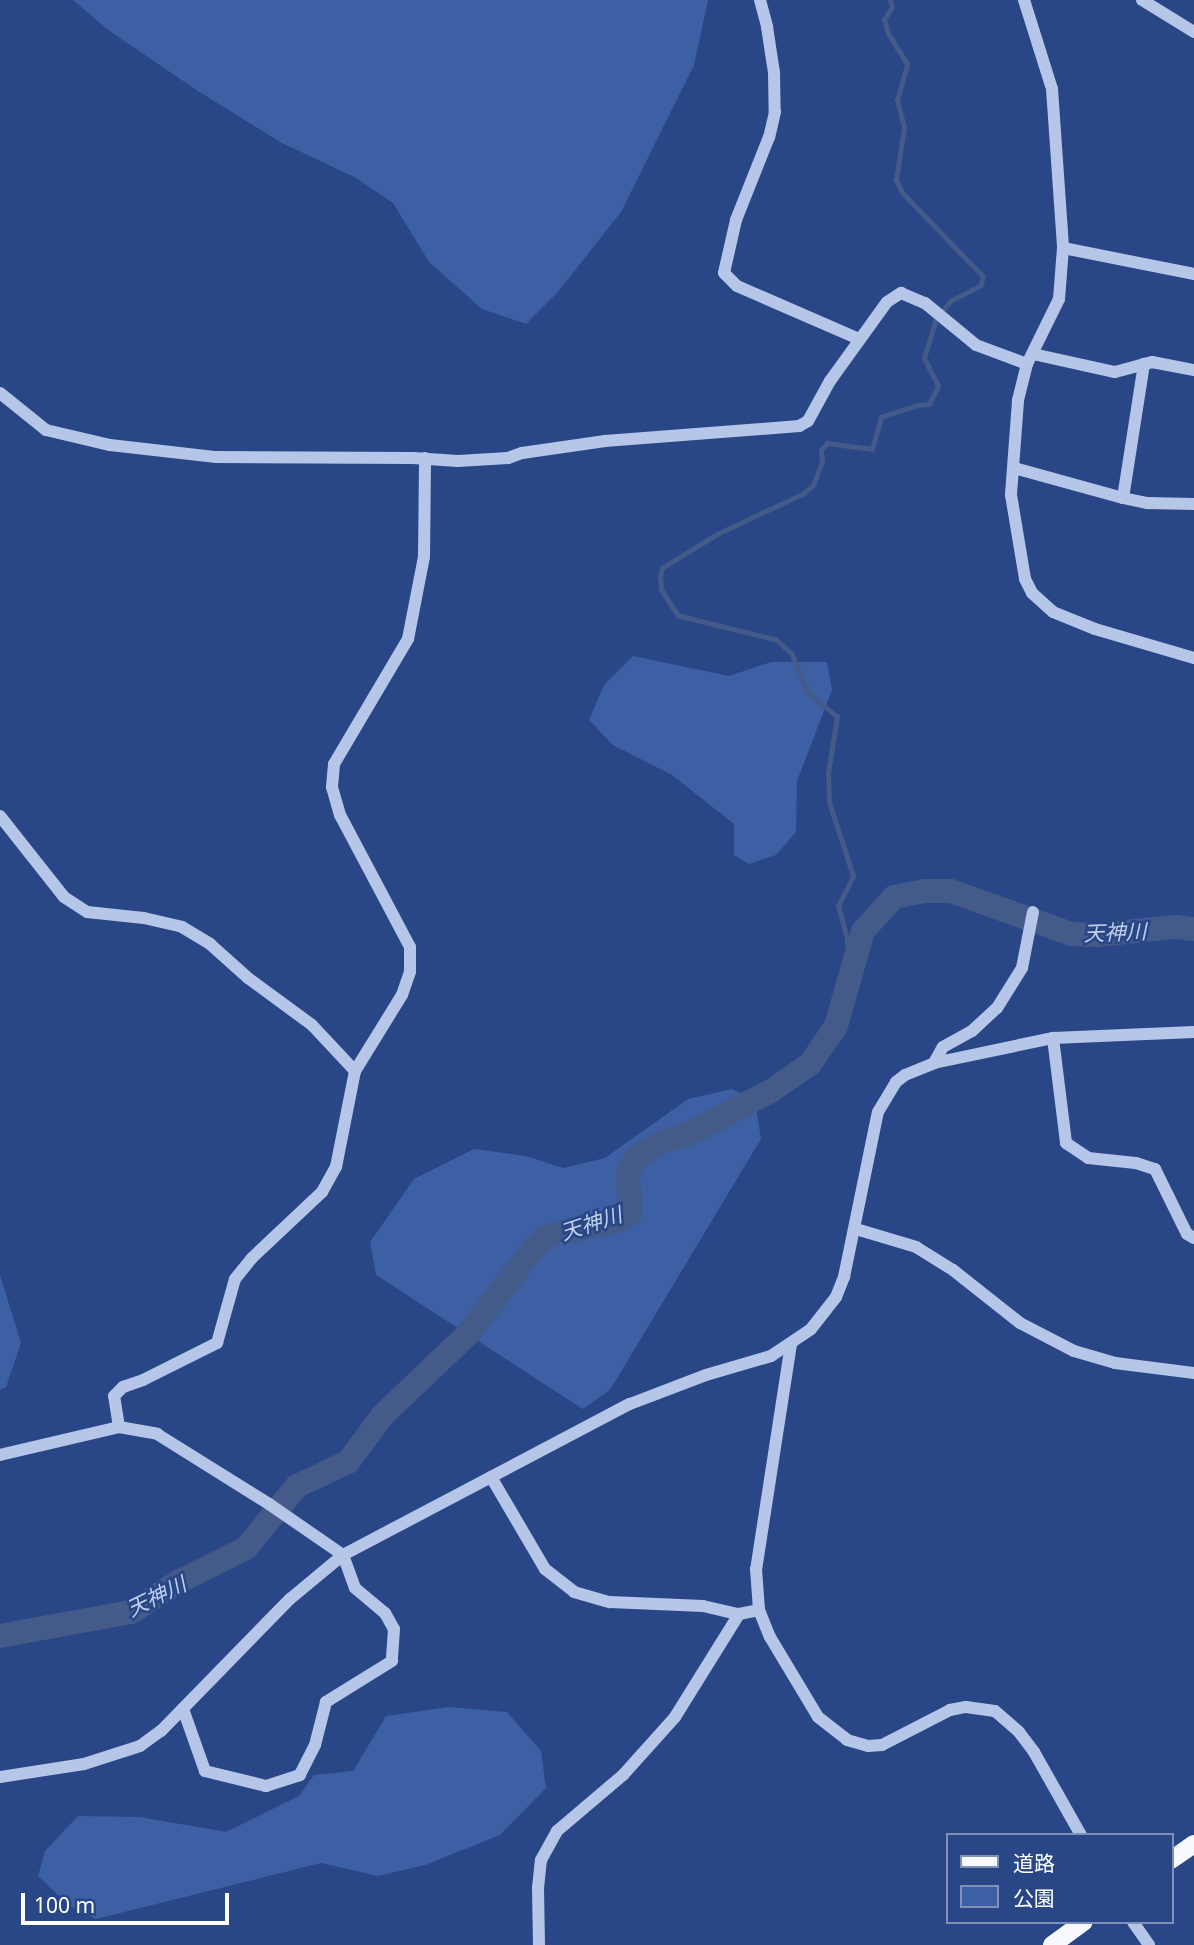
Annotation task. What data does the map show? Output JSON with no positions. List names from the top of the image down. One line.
{"water":["天神川"],"legend":["道路","公園"],"scale_bar":"100 m"}
